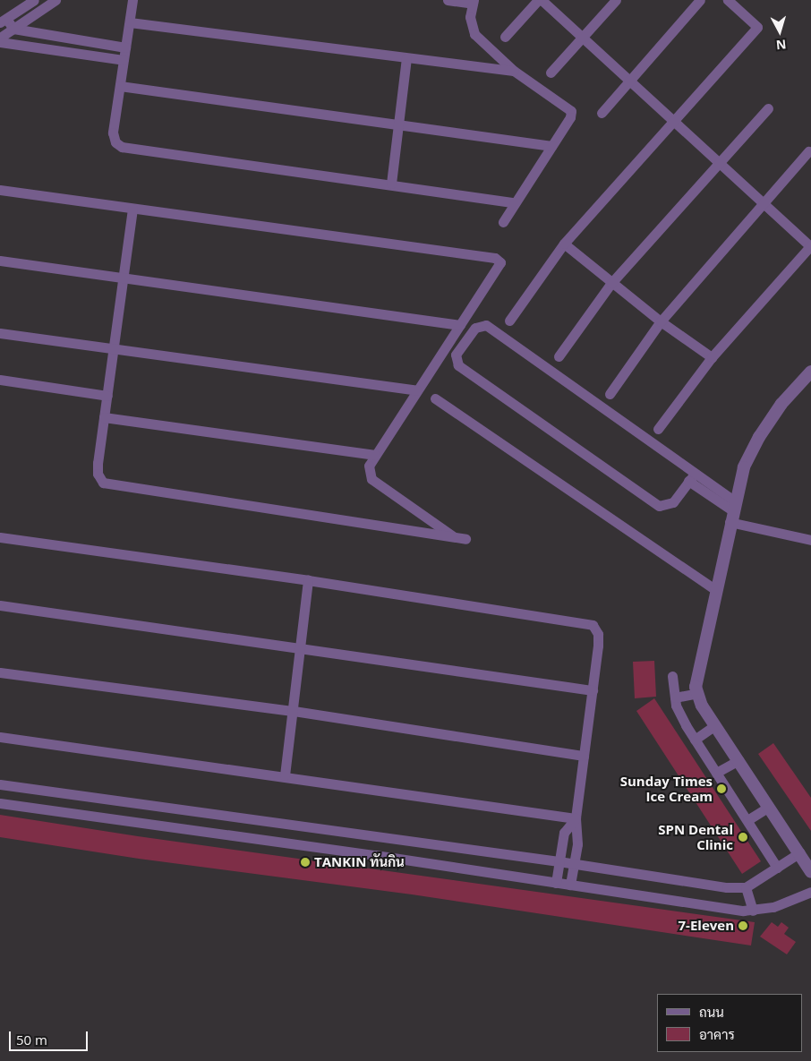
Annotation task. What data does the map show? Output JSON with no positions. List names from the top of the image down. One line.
{"places":["Sunday Times Ice Cream","SPN Dental Clinic","TANKIN ทันกิน","7-Eleven"],"legend":["ถนน","อาคาร"],"scale_bar":"50 m","north":"bottom"}
